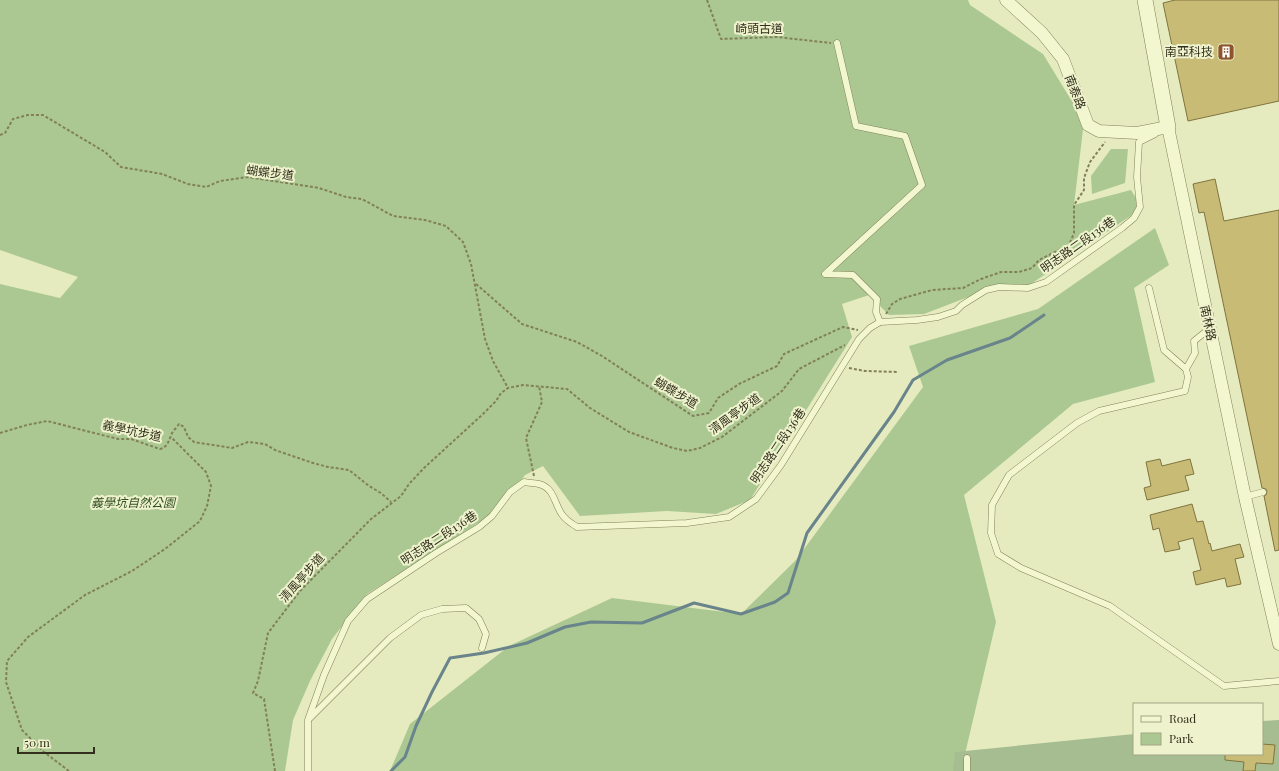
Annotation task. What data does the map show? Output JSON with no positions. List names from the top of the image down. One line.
{"streets":{"street":["南泰路","南林路"],"lane":["明志路二段136巷"],"path":["崎頭古道","蝴蝶步道","清風亭步道","義學坑步道"]},"crossings":[["南泰路","明志路二段136巷"],["南泰路","南林路"],["蝴蝶步道","明志路二段136巷"],["蝴蝶步道","清風亭步道"],["明志路二段136巷","南林路"],["明志路二段136巷","清風亭步道"],["清風亭步道","義學坑步道"]],"parks":["義學坑自然公園"],"places":{"building":["南亞科技"]},"legend":["Road","Park"],"scale_bar":"50 m"}
